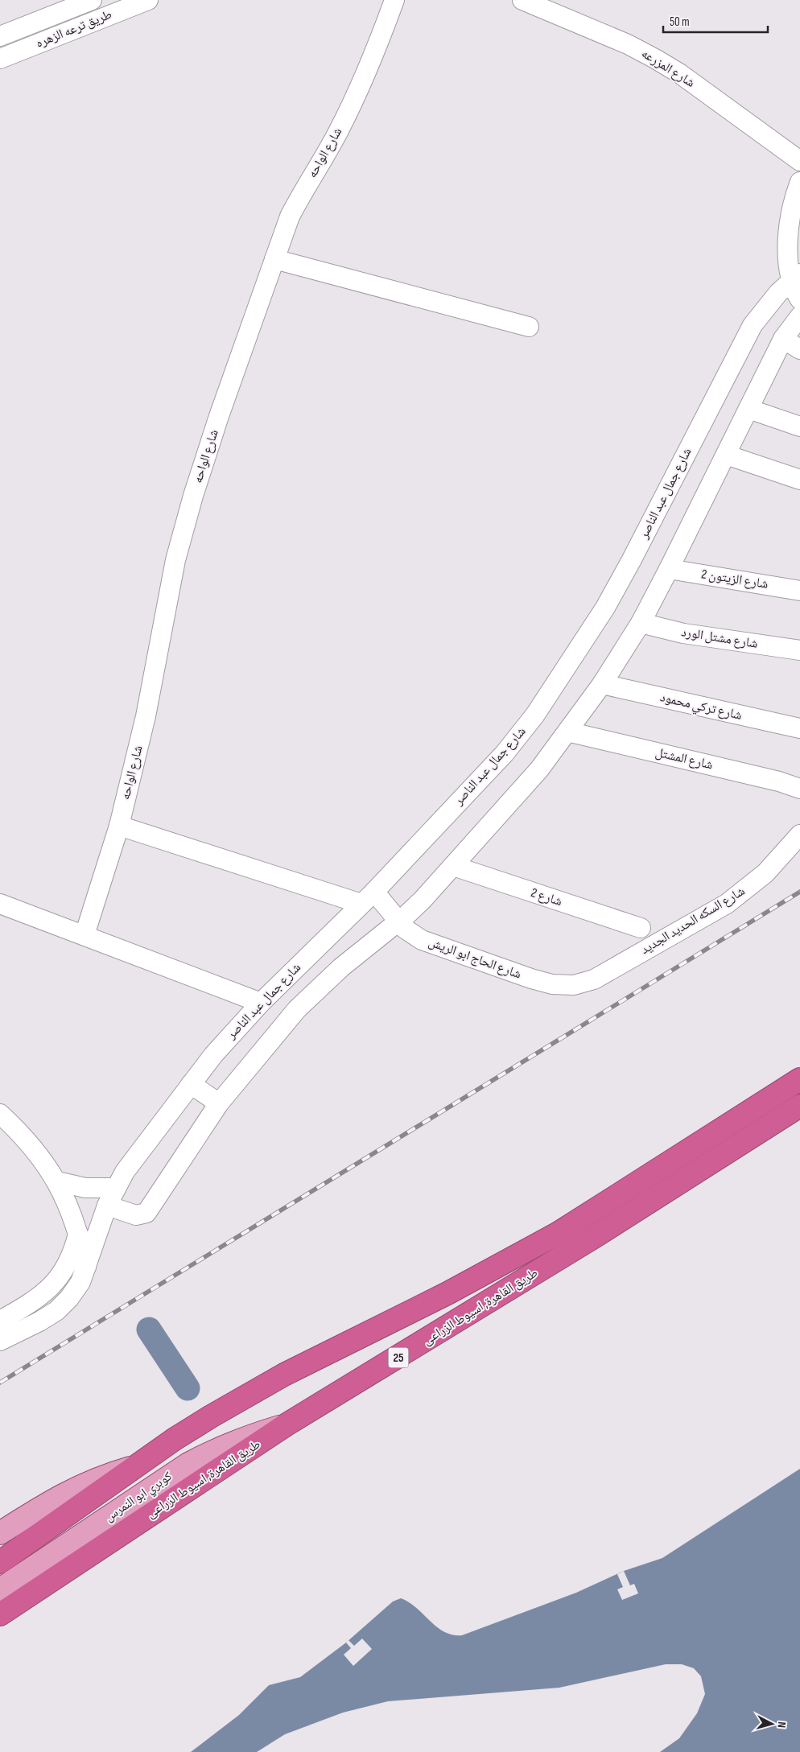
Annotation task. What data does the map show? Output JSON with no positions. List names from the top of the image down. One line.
{"streets":{"highway":["طريق القاهرة, اسيوط الزراعى","25"],"main road":["كوبري ابو النمرس"],"street":["طريق ترعه الزهره","شارع المزرعه","شارع الواحه","شارع جمال عبد الناصر","شارع الزيتون 2","شارع مشتل الورد","شارع تركي محمود","شارع المشتل","شارع 2","شارع السكه الحديد الجديد","شارع الحاج ابو الريش"]},"crossings":[["شارع جمال عبد الناصر","شارع الحاج ابو الريش"],["شارع السكه الحديد الجديد","شارع الحاج ابو الريش"],["طريق القاهرة, اسيوط الزراعى","كوبري ابو النمرس"]],"scale_bar":"50 m","north":"right"}
